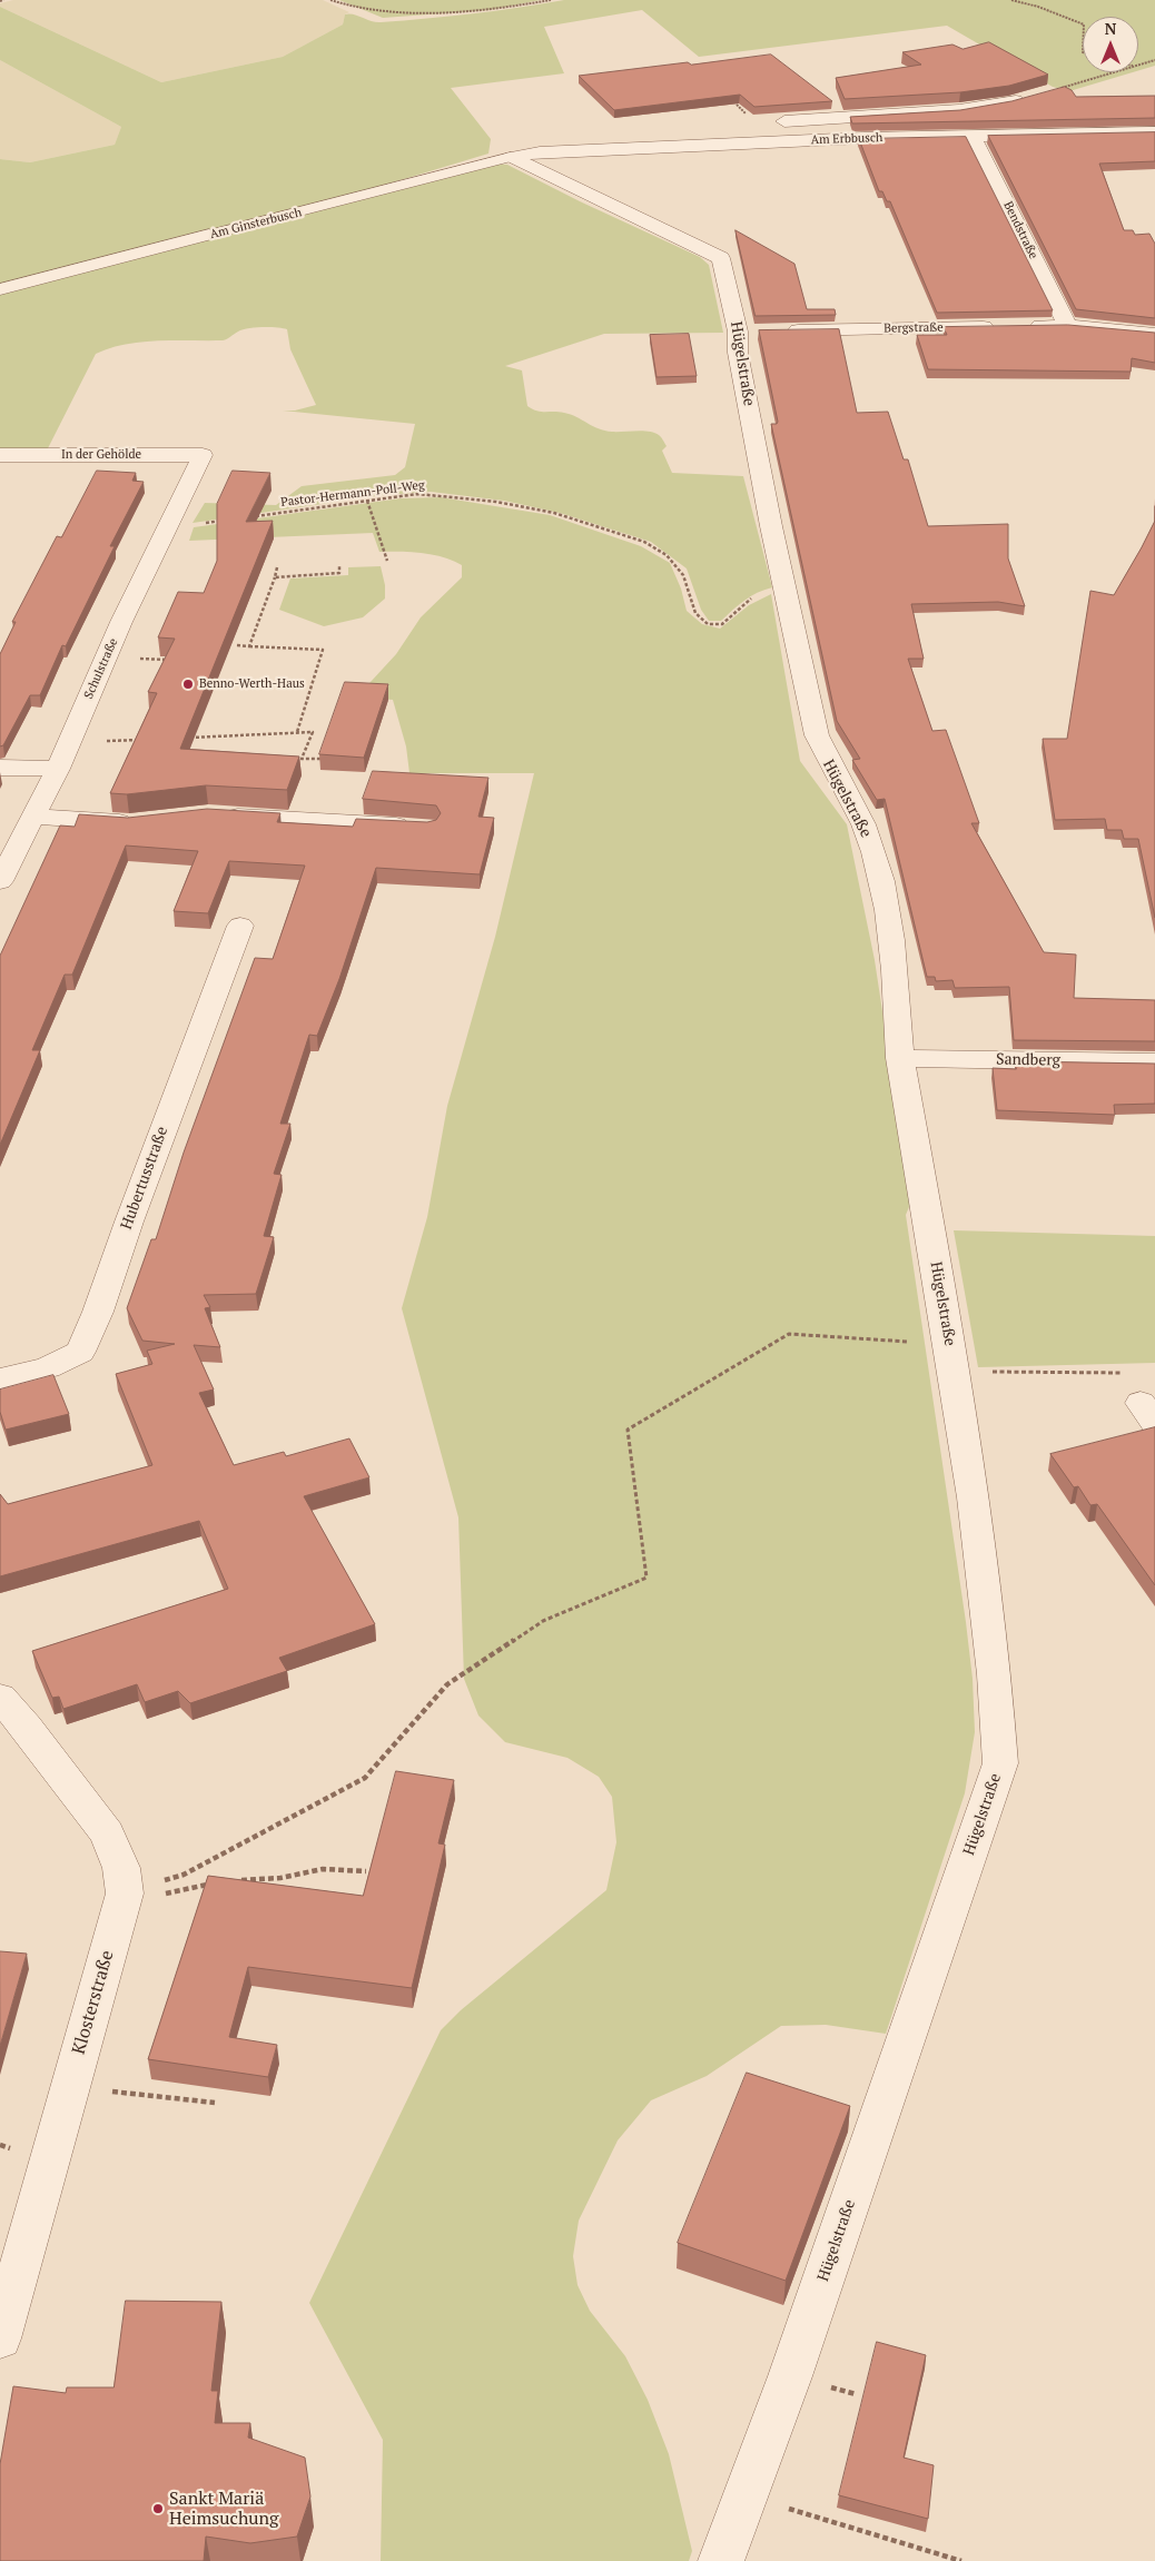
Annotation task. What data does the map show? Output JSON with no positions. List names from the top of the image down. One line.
{"streets":{"street":["Am Erbbusch","Am Ginsterbusch","Bendstraße","Bergstraße","Hügelstraße","In der Gehölde","Schulstraße","Sandberg","Hubertusstraße","Klosterstraße"],"path":["Pastor-Hermann-Poll-Weg"]},"crossings":[["Am Erbbusch","Am Ginsterbusch"],["Am Erbbusch","Bendstraße"],["Am Erbbusch","Hügelstraße"],["Am Ginsterbusch","Hügelstraße"],["Bendstraße","Bergstraße"],["Hügelstraße","Sandberg"],["In der Gehölde","Schulstraße"]],"places":["Benno-Werth-Haus","Sankt Mariä Heimsuchung"],"north":"top"}
